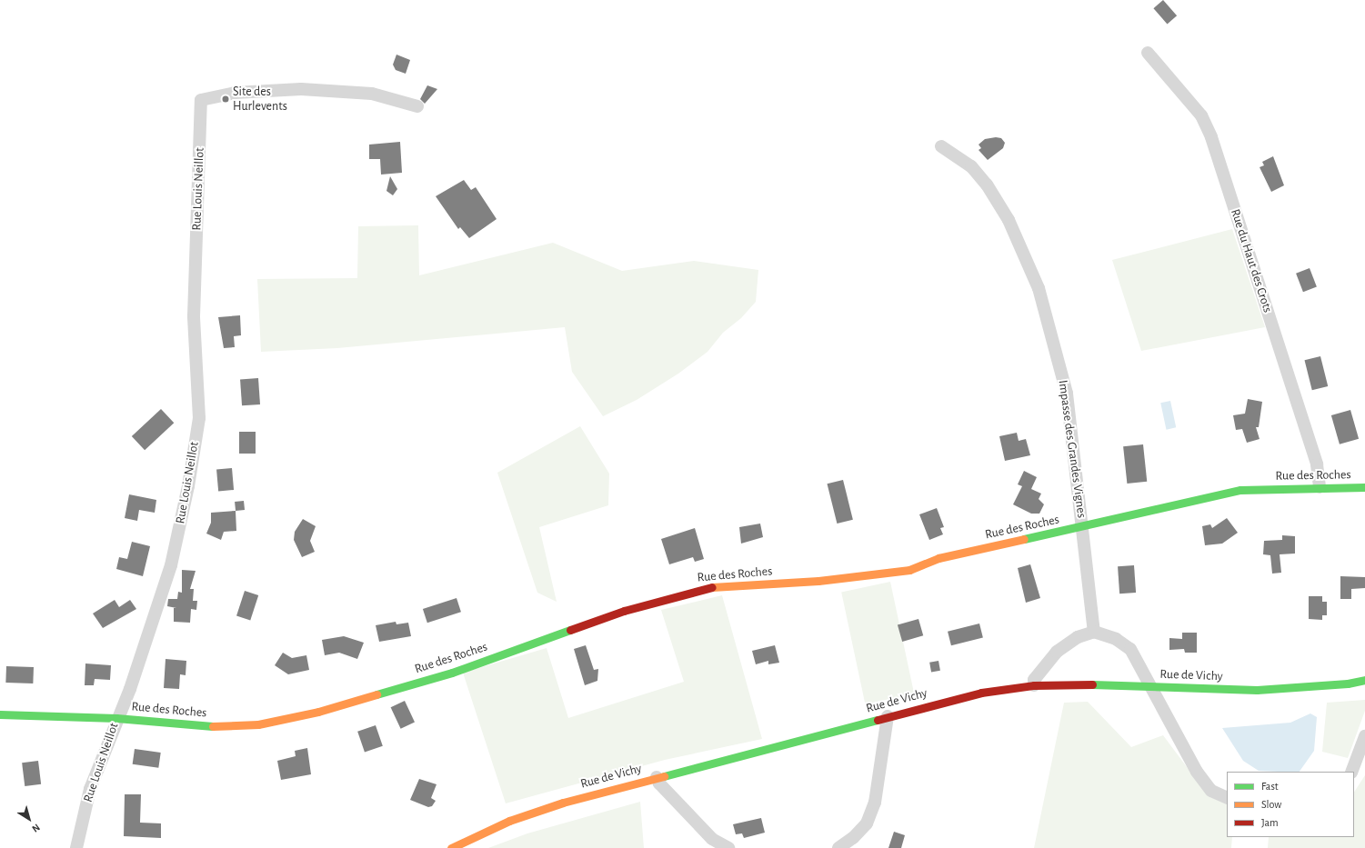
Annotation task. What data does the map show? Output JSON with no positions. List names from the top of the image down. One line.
{"streets":{"street":["Rue Louis Neillot","Rue du Haut des Crots","Impasse des Grandes Vignes","Rue des Roches","Rue de Vichy"]},"crossings":[["Rue Louis Neillot","Rue des Roches"],["Rue du Haut des Crots","Rue des Roches"],["Impasse des Grandes Vignes","Rue des Roches"]],"places":["Site des Hurlevents"],"legend":["Fast","Slow","Jam"],"north":"bottom right"}
